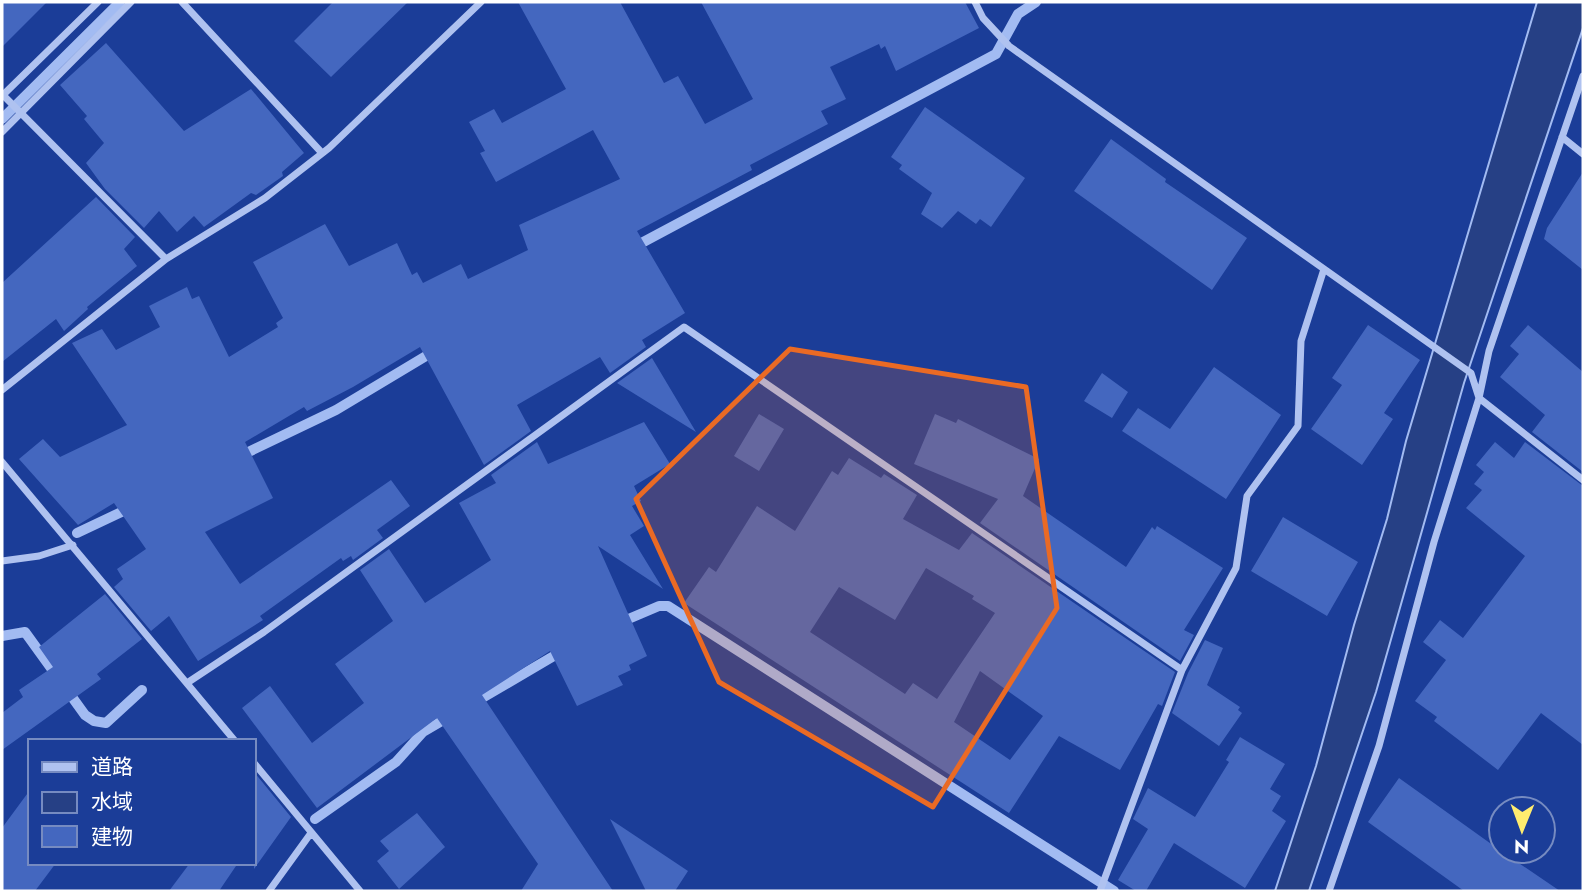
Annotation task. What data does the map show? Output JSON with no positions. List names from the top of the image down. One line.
{"legend":["道路","水域","建物"],"north":"bottom"}
